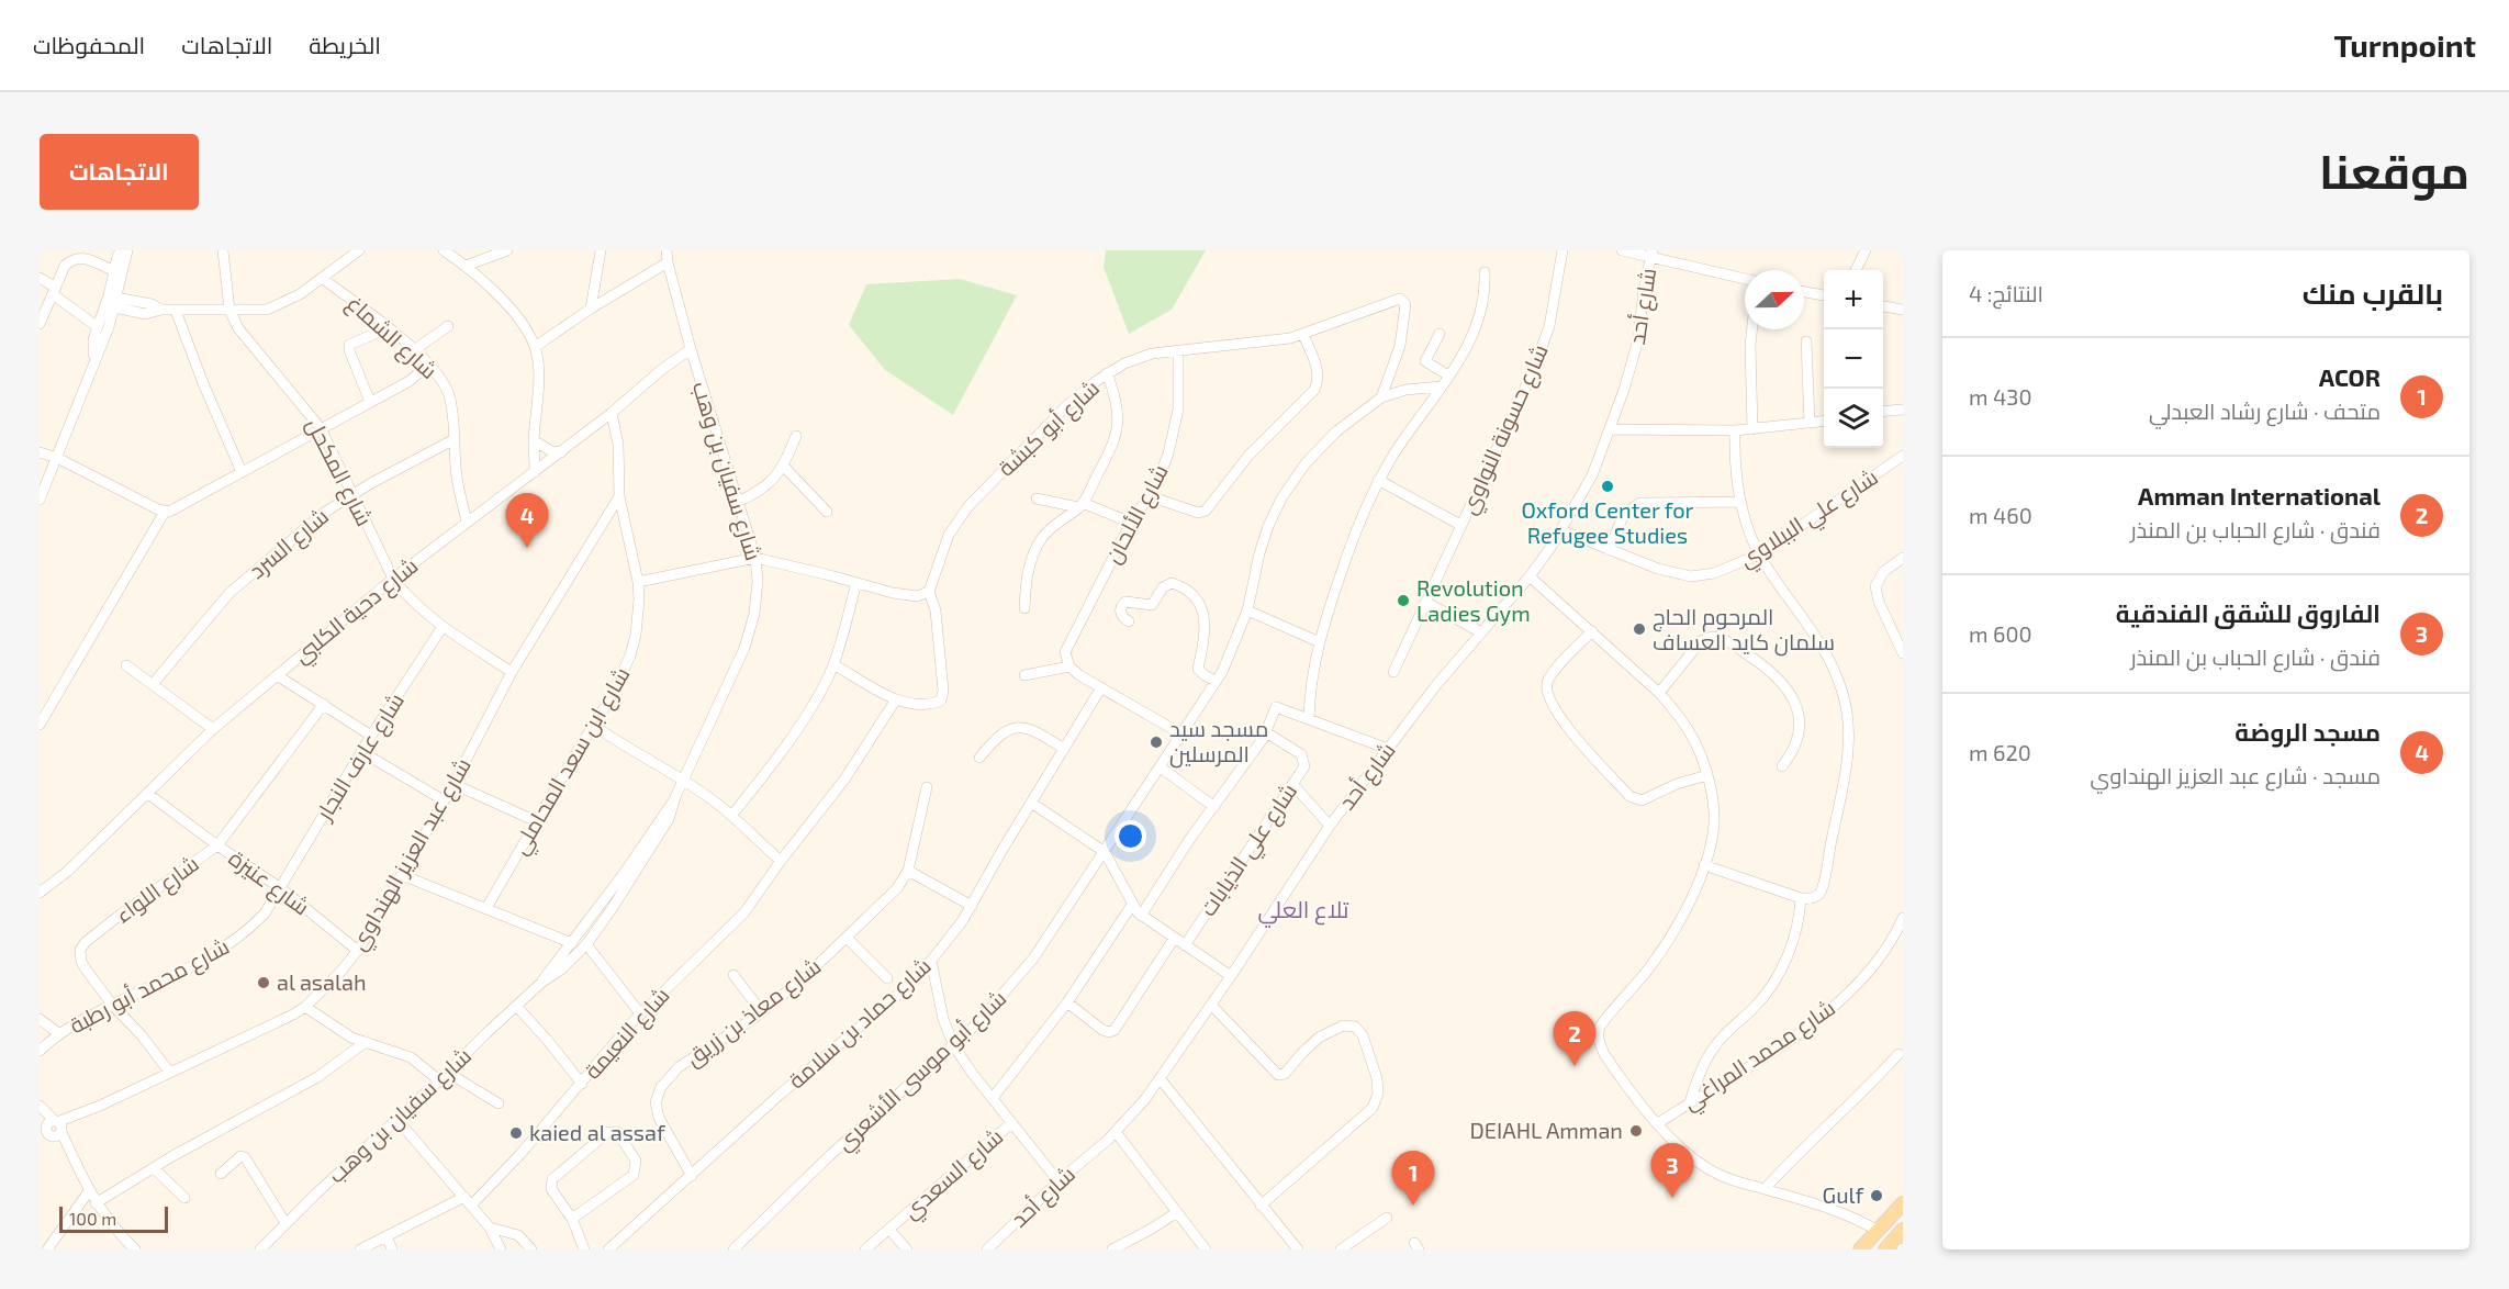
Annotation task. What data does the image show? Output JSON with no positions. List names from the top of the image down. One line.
{"streets":{"street":["شارع أحد","شارع الشماغ","شارع أبو كبشة","شارع حسونة النواوي","شارع سفيان بن وهب","شارع المكحل","شارع الألحان","شارع علي الببلاوي","شارع السرد","شارع دحية الكلبي","شارع عارف النجار","شارع ابن سعد المحاملي","شارع علي الذيابات","شارع عبد العزيز الهنداوي","شارع عنيزة","شارع اللواء","شارع محمد أبو رطبة","شارع معاذ بن زريق","شارع حماد بن سلامة","شارع النعيمة","شارع محمد المراغي","شارع أبو موسى الأشعري","شارع السعدي"]},"crossings":[["شارع أحد","شارع علي الببلاوي"],["شارع الشماغ","شارع السرد"],["شارع الشماغ","شارع دحية الكلبي"],["شارع أبو كبشة","شارع الألحان"],["شارع أبو كبشة","شارع أبو موسى الأشعري"],["شارع سفيان بن وهب","شارع دحية الكلبي"],["شارع المكحل","شارع السرد"],["شارع المكحل","شارع دحية الكلبي"],["شارع المكحل","شارع عارف النجار"],["شارع المكحل","شارع عبد العزيز الهنداوي"],["شارع دحية الكلبي","شارع ابن سعد المحاملي"],["شارع دحية الكلبي","شارع عنيزة"],["شارع عارف النجار","شارع عنيزة"],["شارع عارف النجار","شارع محمد أبو رطبة"],["شارع ابن سعد المحاملي","شارع عبد العزيز الهنداوي"],["شارع عبد العزيز الهنداوي","شارع عنيزة"],["شارع عبد العزيز الهنداوي","شارع اللواء"],["شارع عنيزة","شارع اللواء"],["شارع عنيزة","شارع محمد أبو رطبة"],["شارع اللواء","شارع محمد أبو رطبة"],["شارع معاذ بن زريق","شارع حماد بن سلامة"]],"districts":["تلاع العلي"],"places":["Oxford Center for Refugee Studies","Revolution Ladies Gym","المرحوم الحاج سلمان كايد العساف","مسجد سيد المرسلين","al asalah","DEIAHL Amman","kaied al assaf","Gulf"],"scale_bar":"100 m","north":"right","page":{"header":"Turnpoint","nav":["الخريطة","الاتجاهات","المحفوظات"],"title":"موقعنا","buttons":"الاتجاهات","heading":["بالقرب منك","النتائج: 4"],"map_buttons":["+","−"],"list":[{"mark":"1","name":"ACOR","note":"متحف · شارع رشاد العبدلي","value":"430 m"},{"mark":"2","name":"Amman International","note":"فندق · شارع الحباب بن المنذر","value":"460 m"},{"mark":"3","name":"الفاروق للشقق الفندقية","note":"فندق · شارع الحباب بن المنذر","value":"600 m"},{"mark":"4","name":"مسجد الروضة","note":"مسجد · شارع عبد العزيز الهنداوي","value":"620 m"}],"pins":["4","2","3","1"],"scale":"100 m"}}
